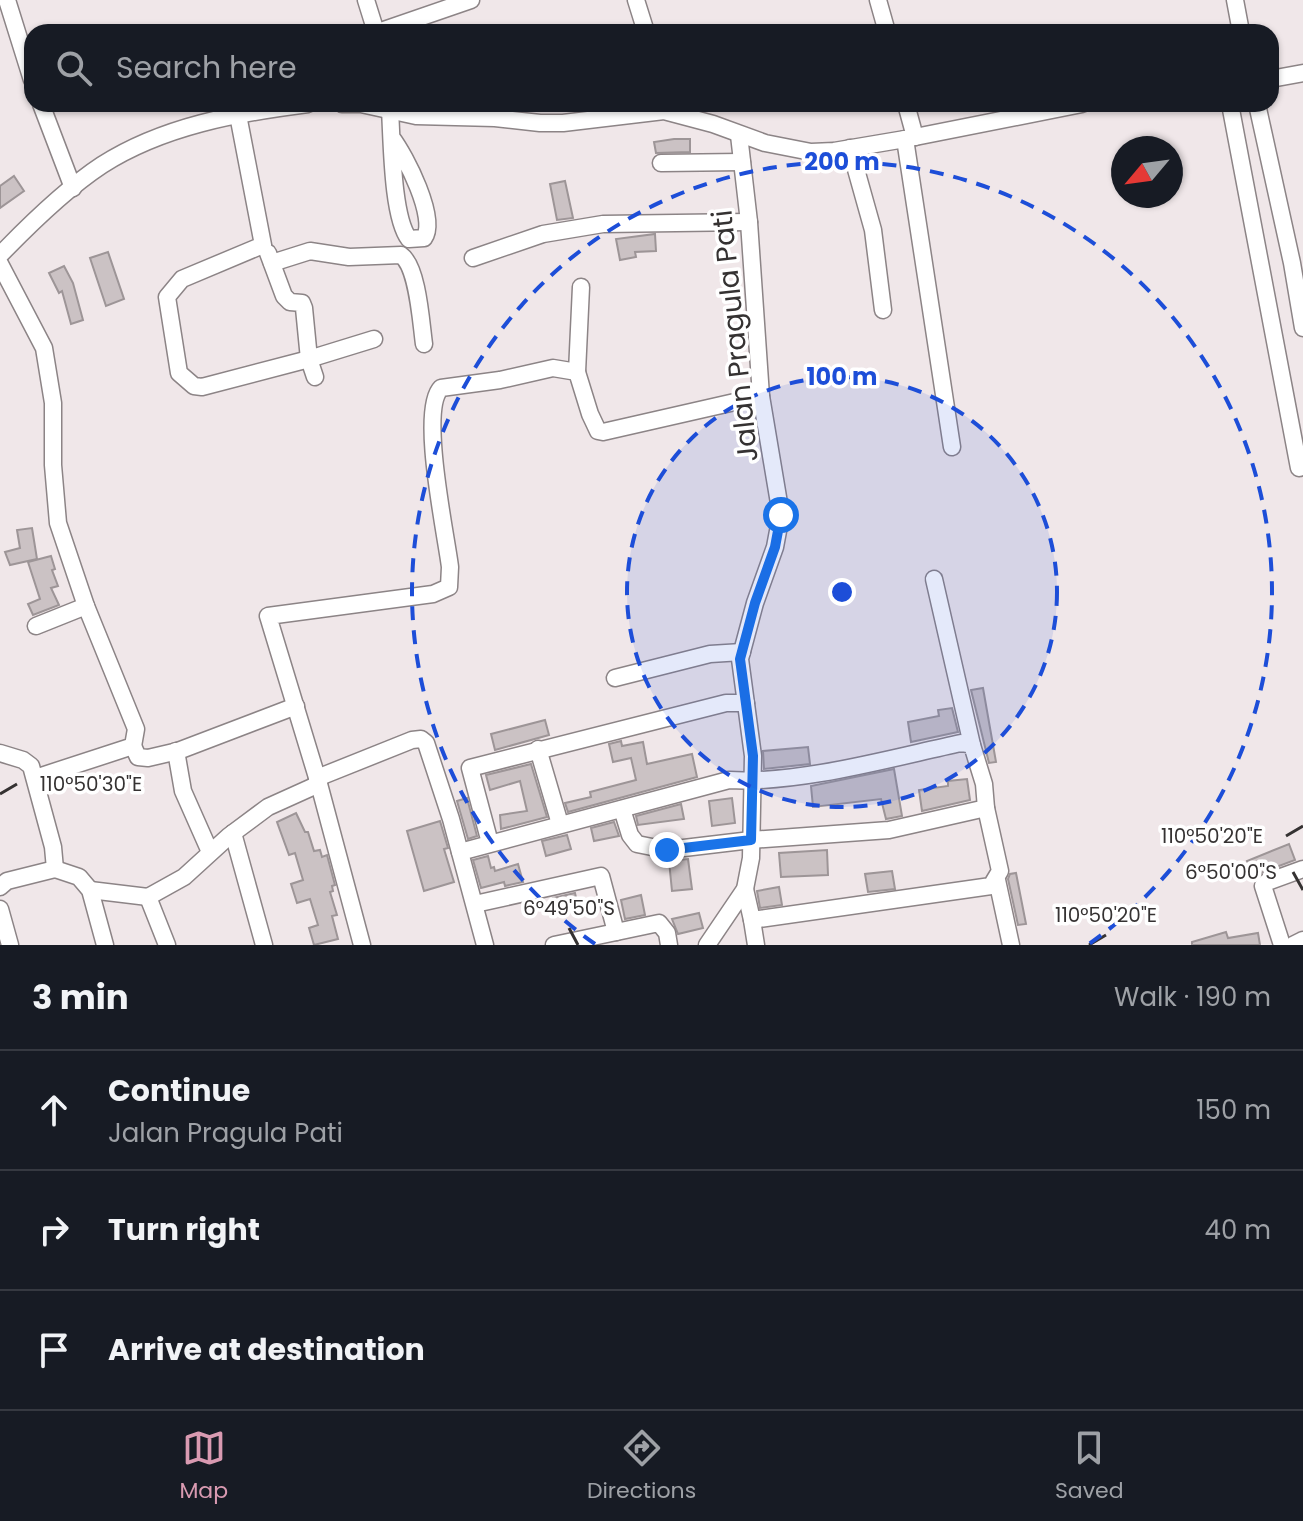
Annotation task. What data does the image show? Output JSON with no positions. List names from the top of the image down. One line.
{"streets":{"street":["Jalan Pragula Pati"]},"north":"bottom left","page":{"search":"Search here","heading":["3 min","Walk · 190 m"],"list":[["Continue","Jalan Pragula Pati","150 m"],["Turn right","40 m"],"Arrive at destination"],"nav":["Map","Directions","Saved"]},"coordinates":["110°50'30\"E","110°50'20\"E","6°50'00\"S","6°49'50\"S"],"rings":["200 m","100 m"]}
